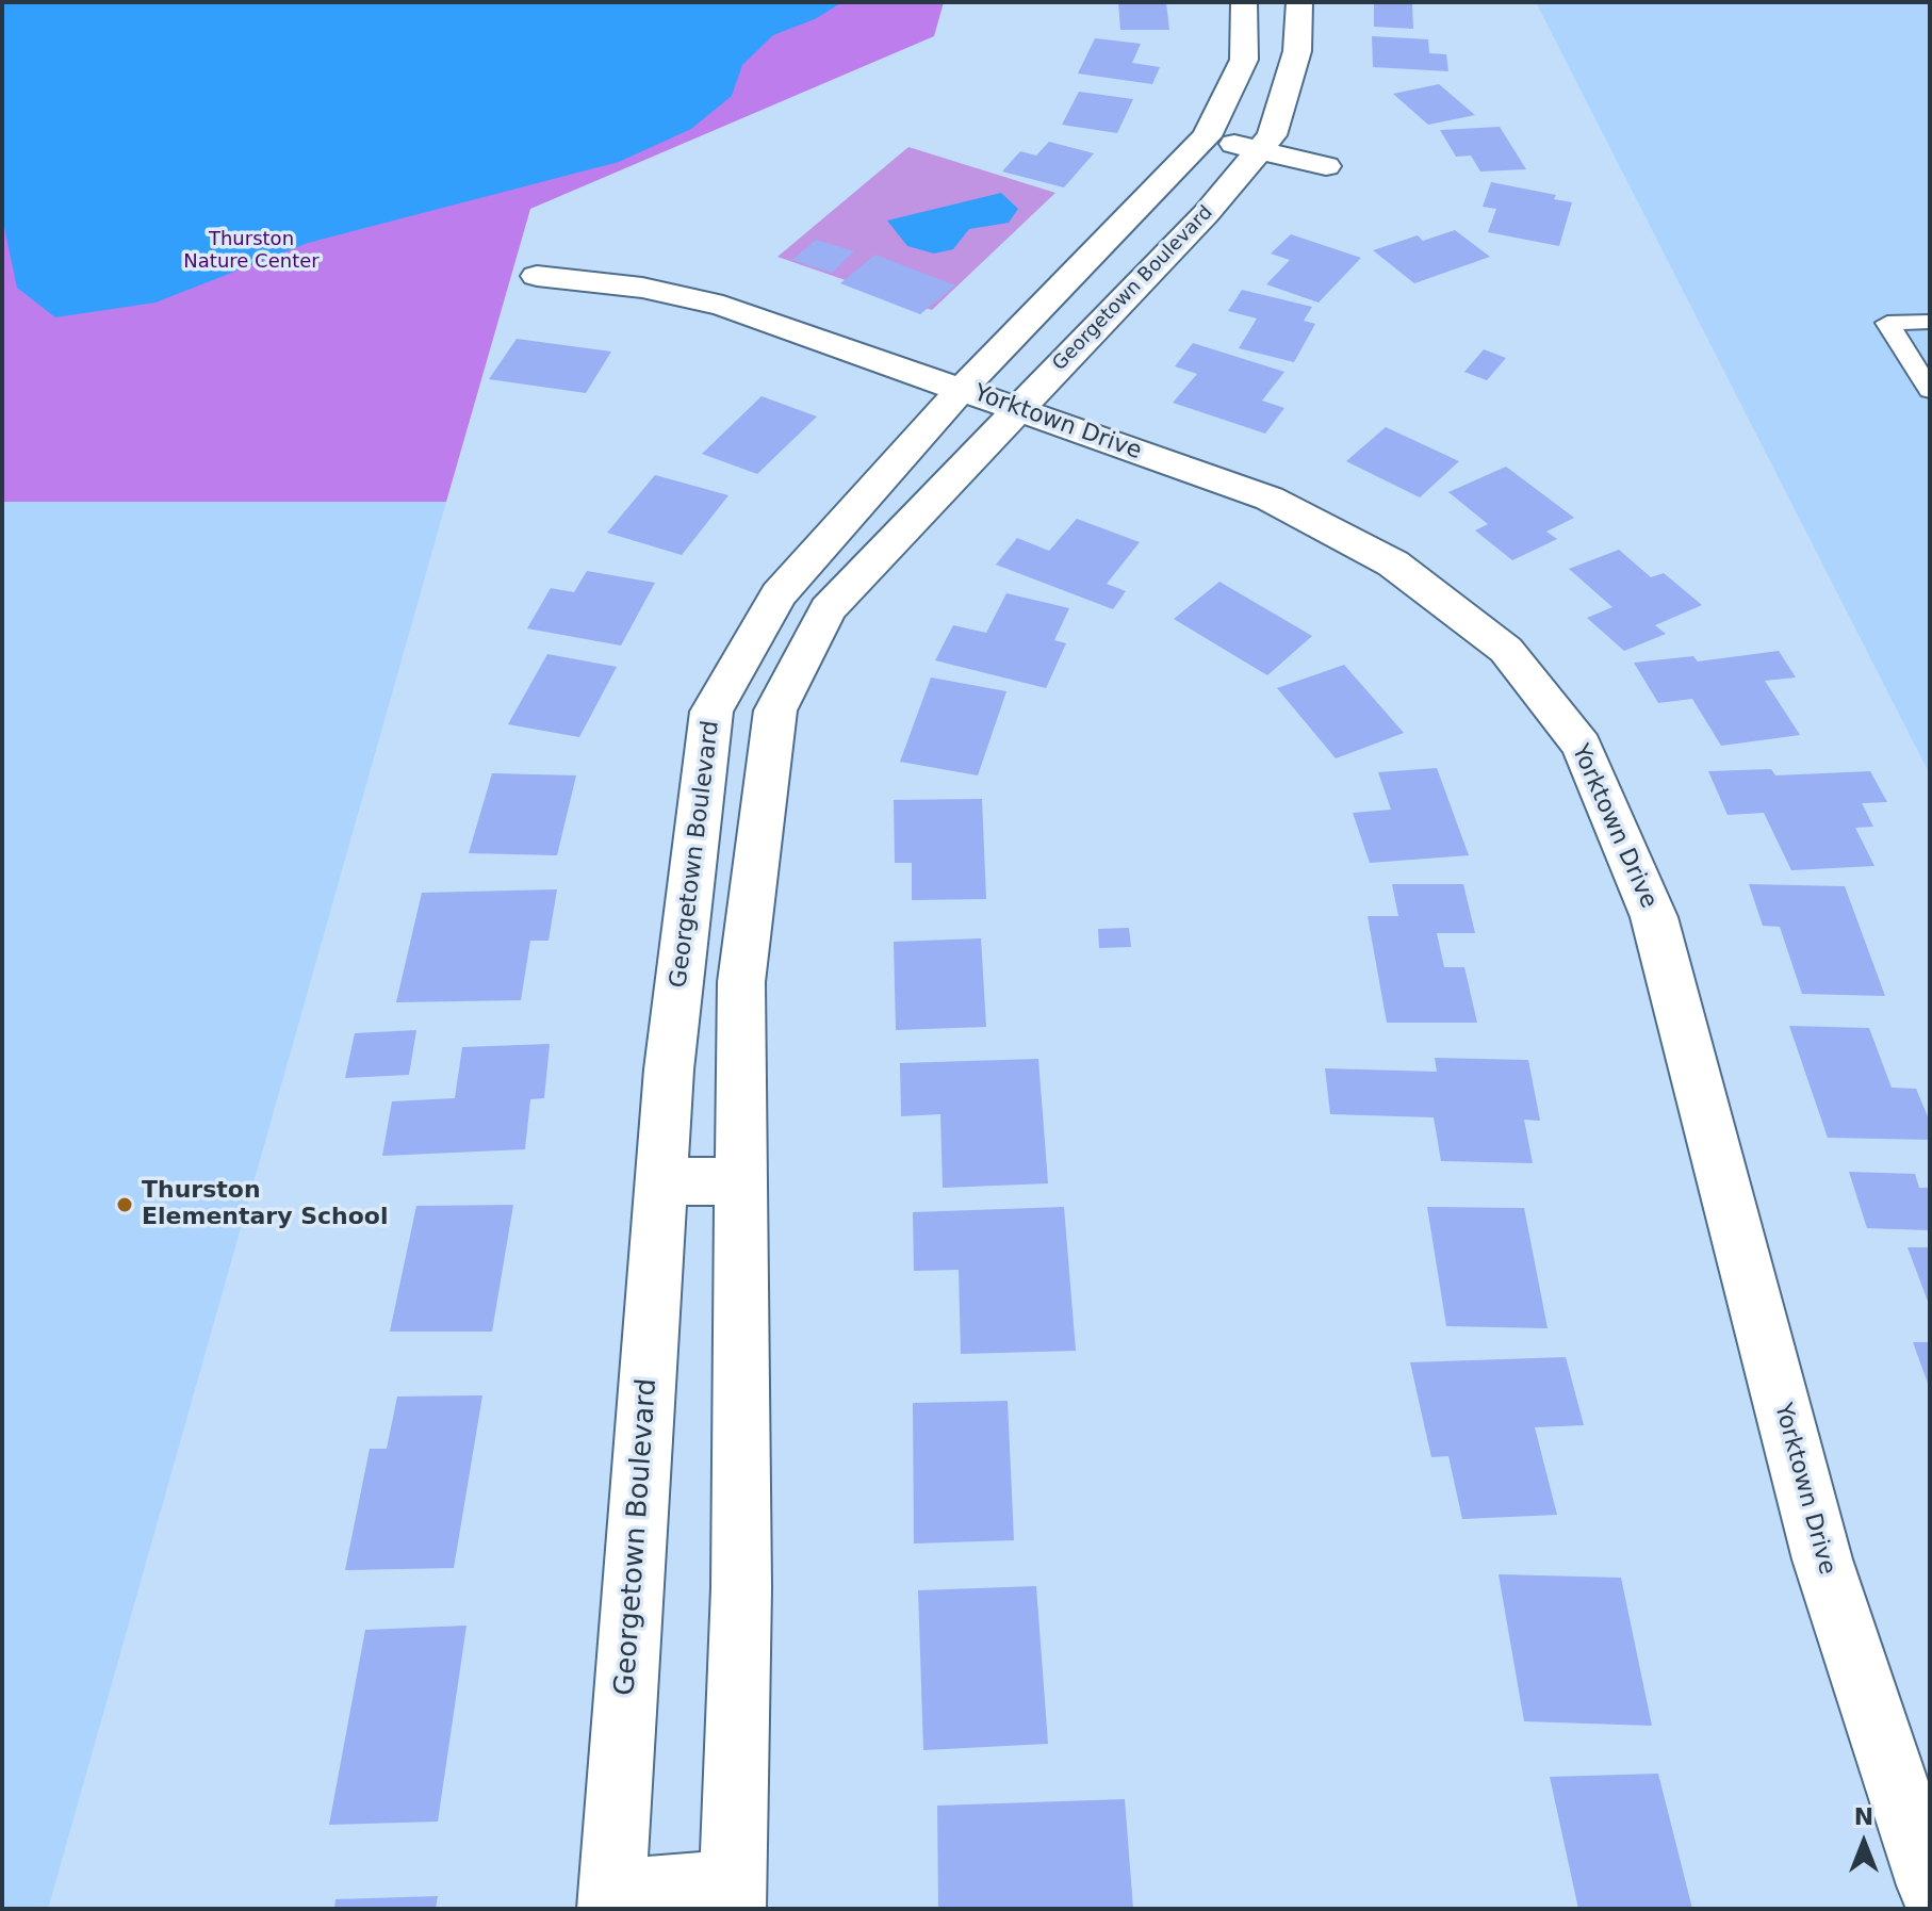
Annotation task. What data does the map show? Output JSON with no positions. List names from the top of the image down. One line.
{"streets":{"street":["Georgetown Boulevard","Yorktown Drive"]},"crossings":[["Georgetown Boulevard","Yorktown Drive"]],"parks":["Thurston Nature Center"],"places":["Thurston Elementary School"],"north":"top"}
